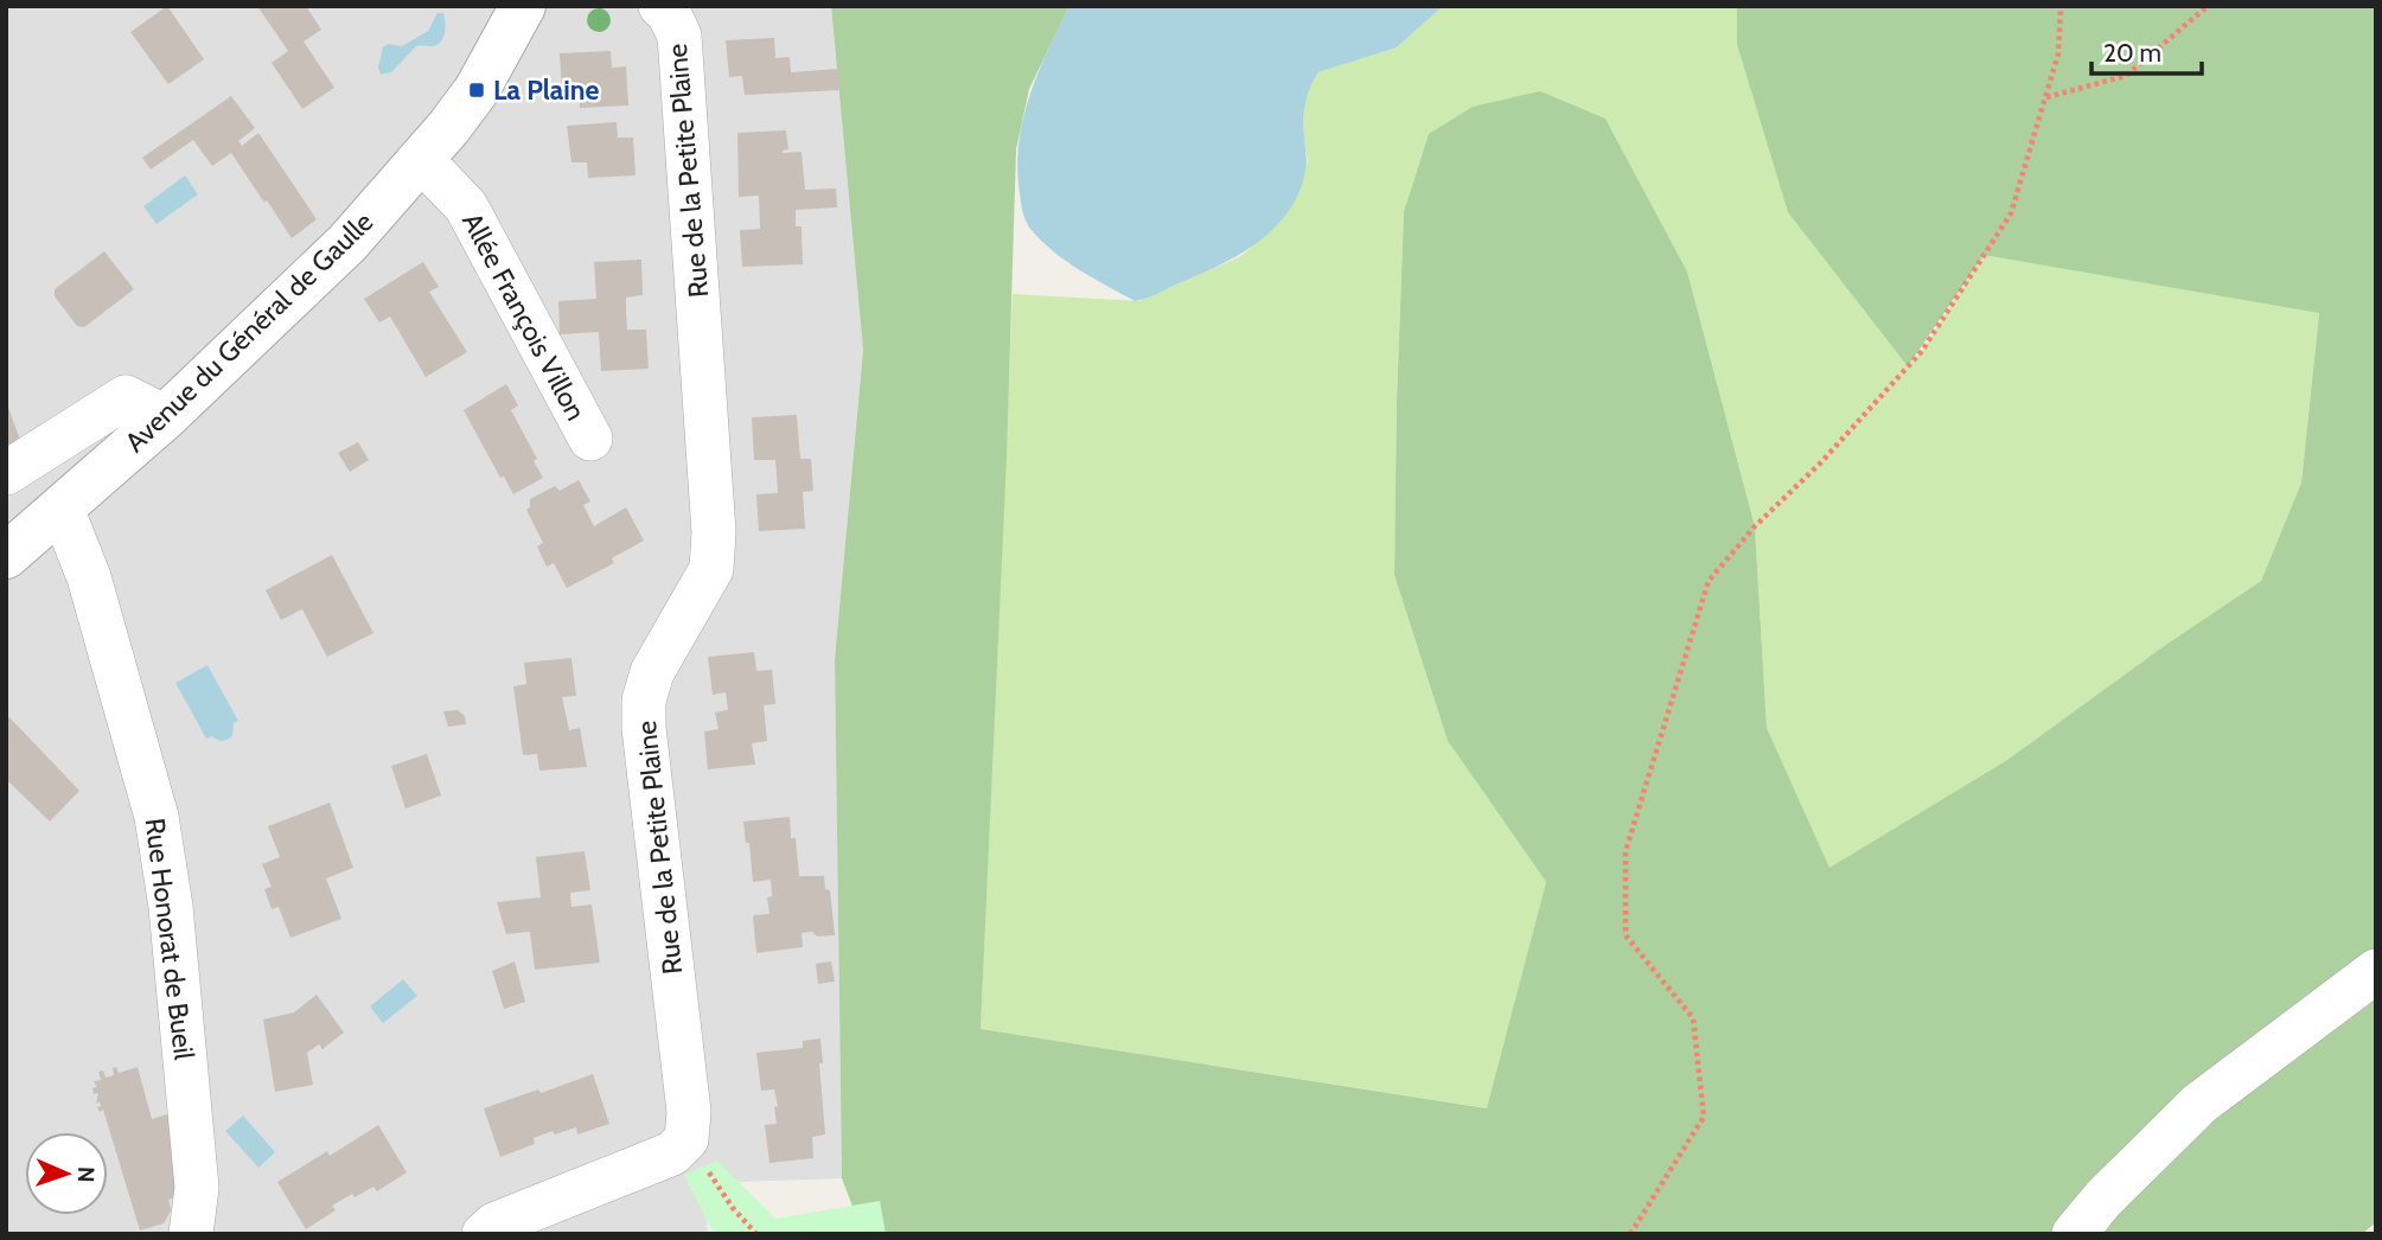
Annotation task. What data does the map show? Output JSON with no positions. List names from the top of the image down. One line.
{"streets":{"street":["Rue de la Petite Plaine","Allée François Villon","Avenue du Général de Gaulle","Rue Honorat de Bueil"]},"crossings":[["Allée François Villon","Avenue du Général de Gaulle"],["Avenue du Général de Gaulle","Rue Honorat de Bueil"]],"places":{"transit":["La Plaine"]},"scale_bar":"20 m","north":"right"}
